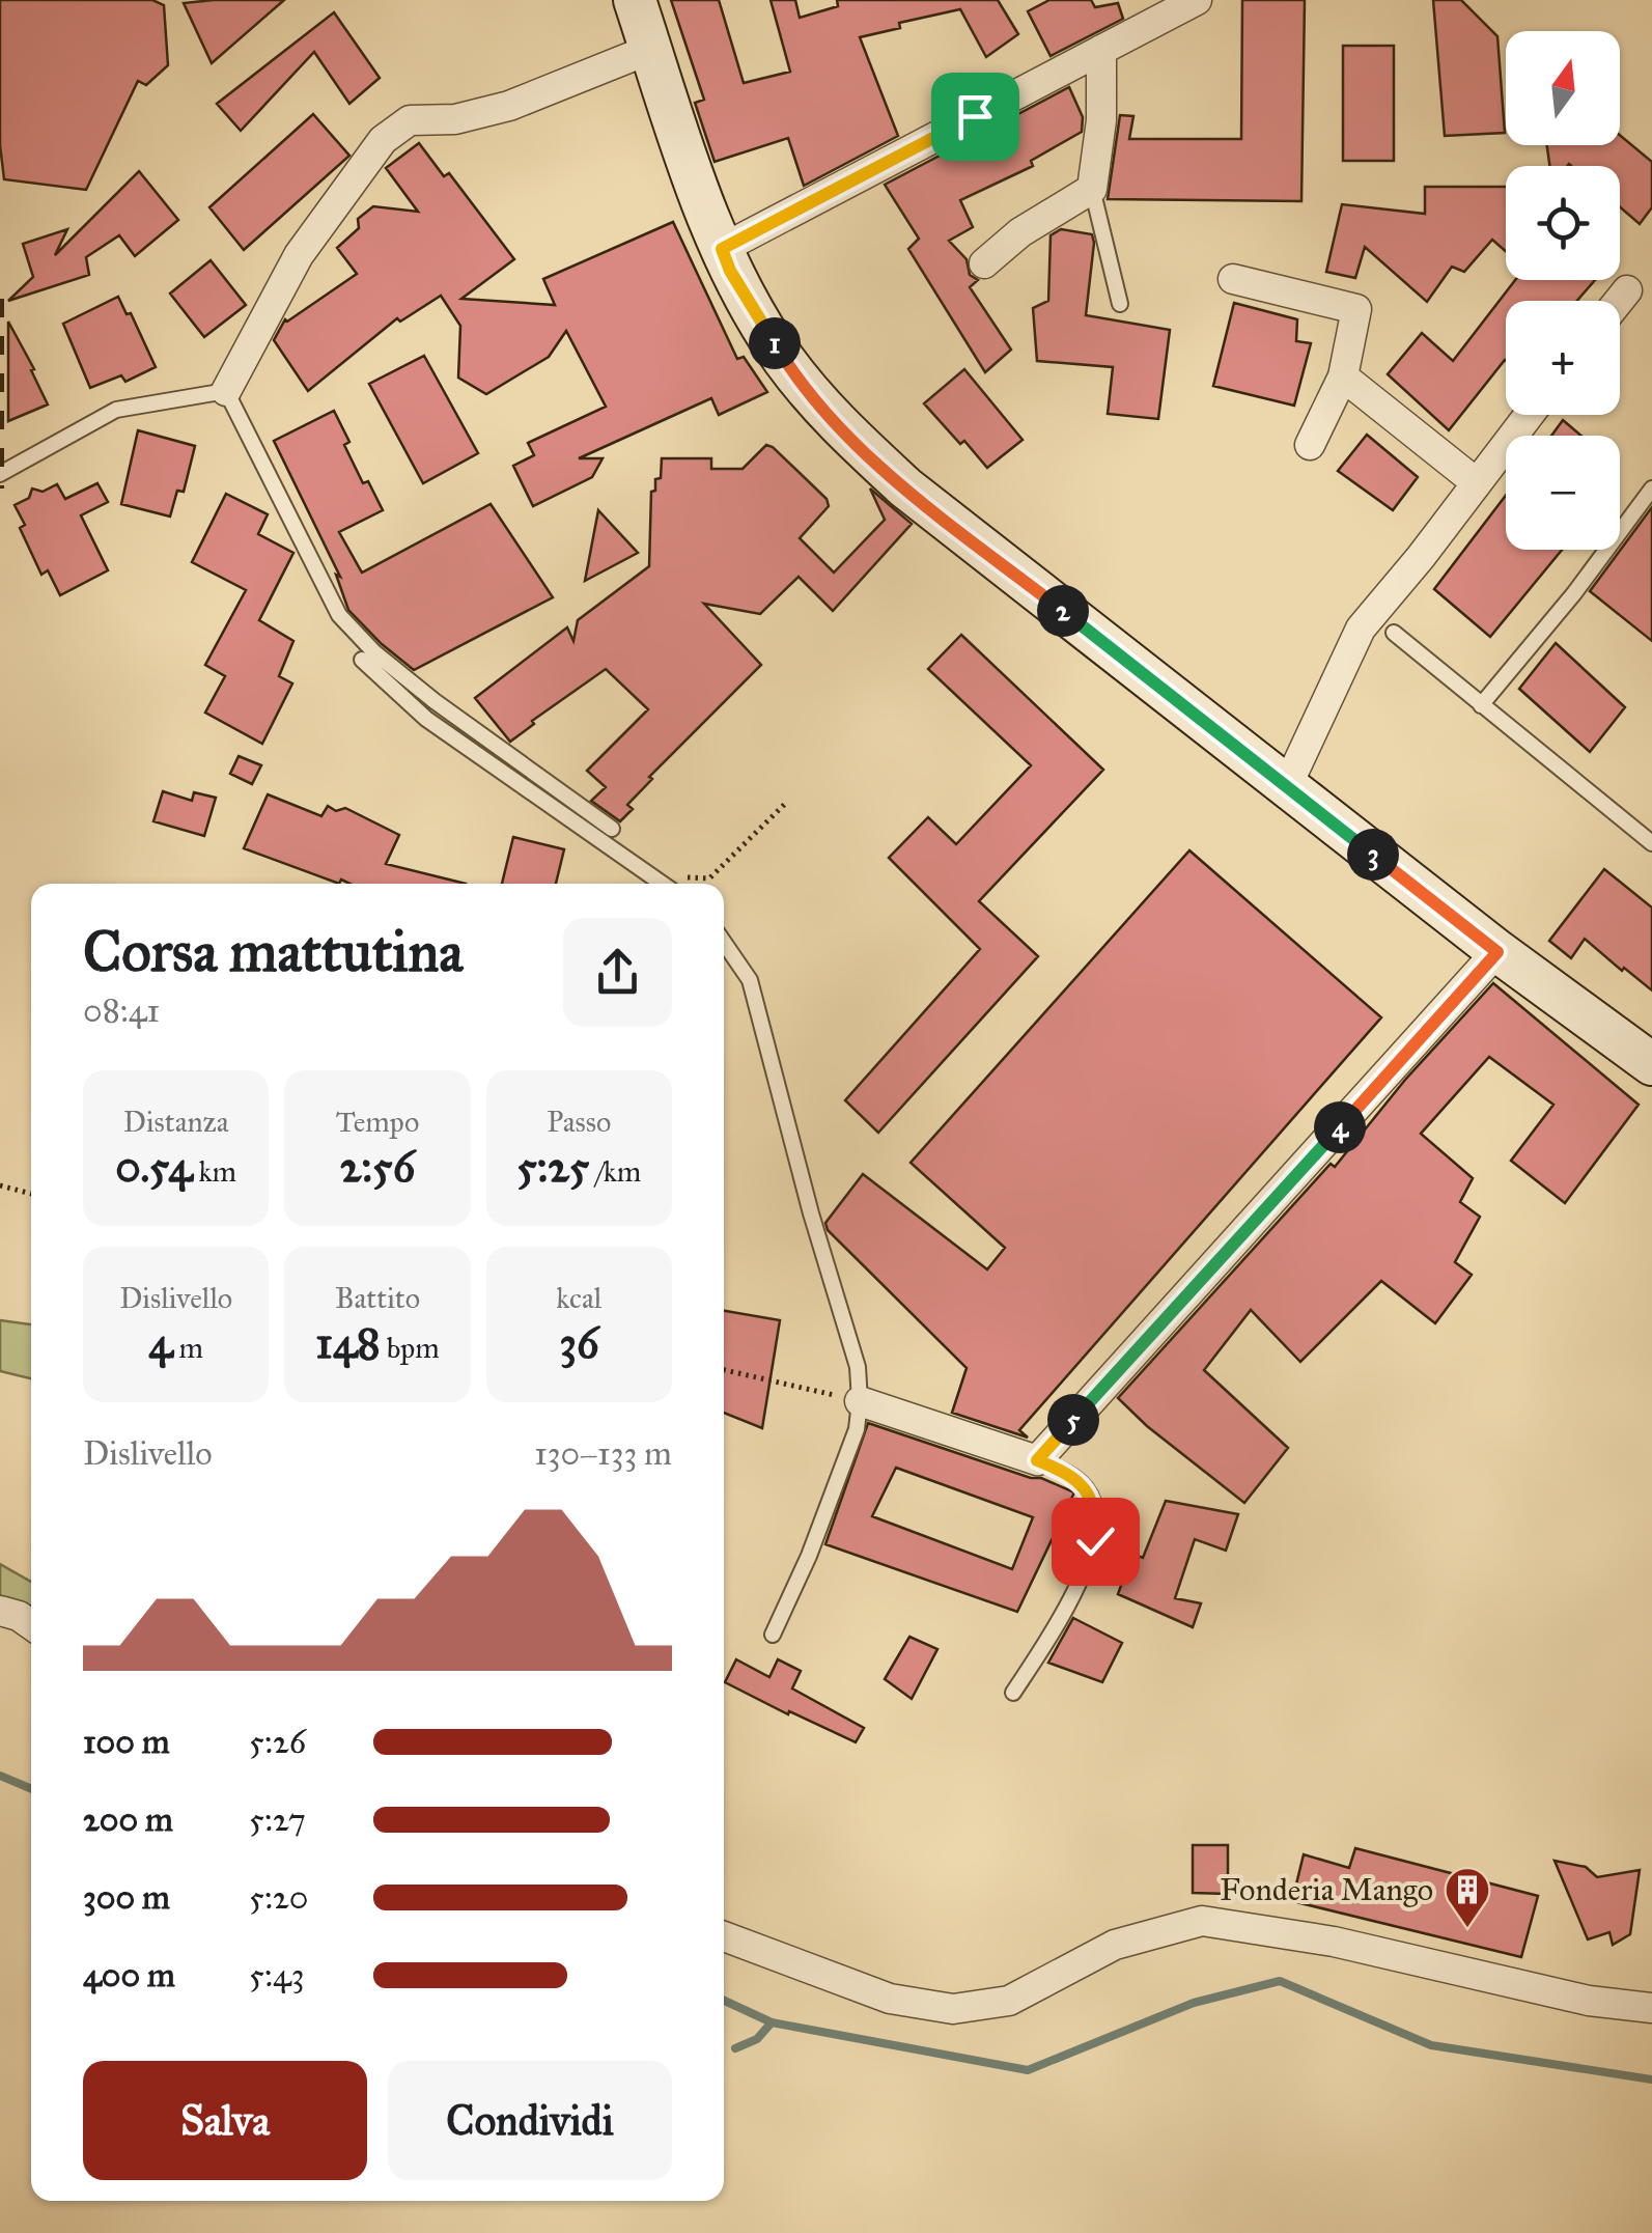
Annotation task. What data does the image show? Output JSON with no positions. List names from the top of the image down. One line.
{"places":{"building":["Fonderia Mango"]},"north":"top","page":{"map_buttons":["+","−"],"pins":["1","2","3","4","5"],"heading":["Corsa mattutina","08:41"],"stats":[["Distanza","0.54 km"],["Tempo","2:56"],["Passo","5:25 /km"],["Dislivello","4 m"],["Battito","148 bpm"],["kcal","36"]],"chart":["Dislivello","130–133 m"],"list":[{"name":"100 m","note":"5:26"},{"name":"200 m","note":"5:27"},{"name":"300 m","note":"5:20"},{"name":"400 m","note":"5:43"}],"buttons":["Salva","Condividi"]}}
